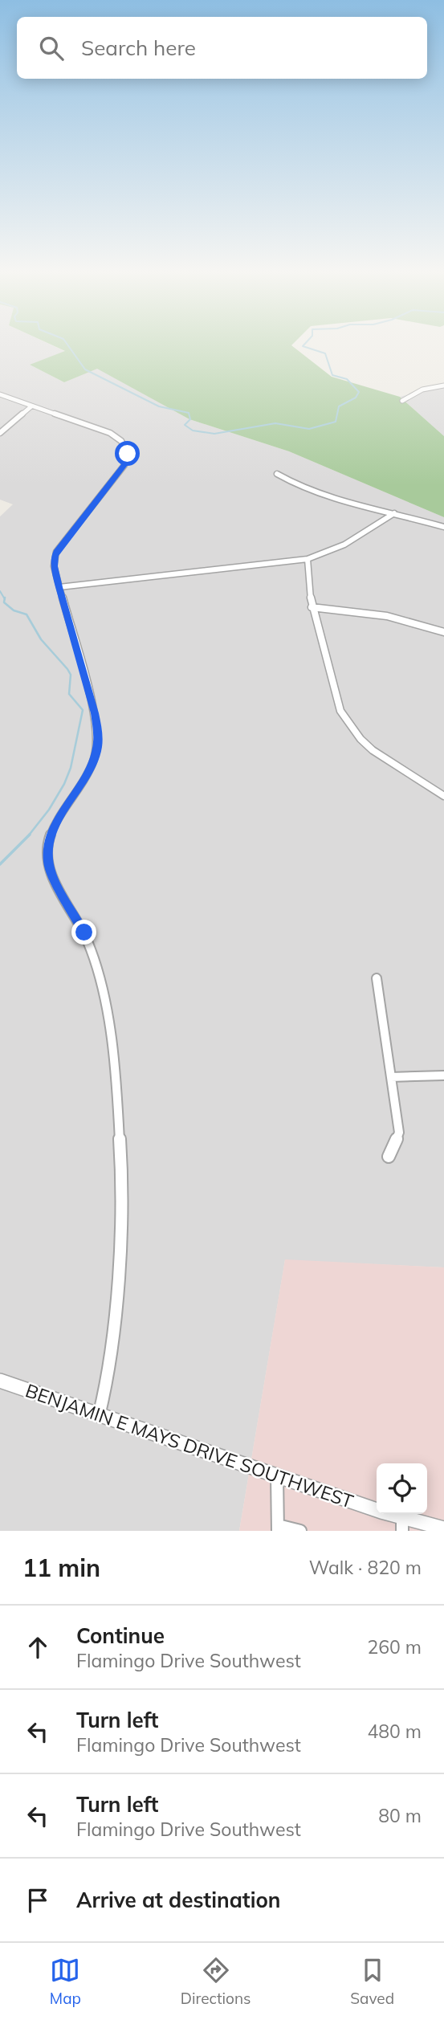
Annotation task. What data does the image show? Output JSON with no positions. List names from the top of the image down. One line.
{"streets":{"street":["BENJAMIN E MAYS DRIVE SOUTHWEST"]},"page":{"search":"Search here","heading":["11 min","Walk · 820 m"],"list":[["Continue","Flamingo Drive Southwest","260 m"],["Turn left","Flamingo Drive Southwest","480 m"],["Turn left","Flamingo Drive Southwest","80 m"],"Arrive at destination"],"nav":["Map","Directions","Saved"]}}
